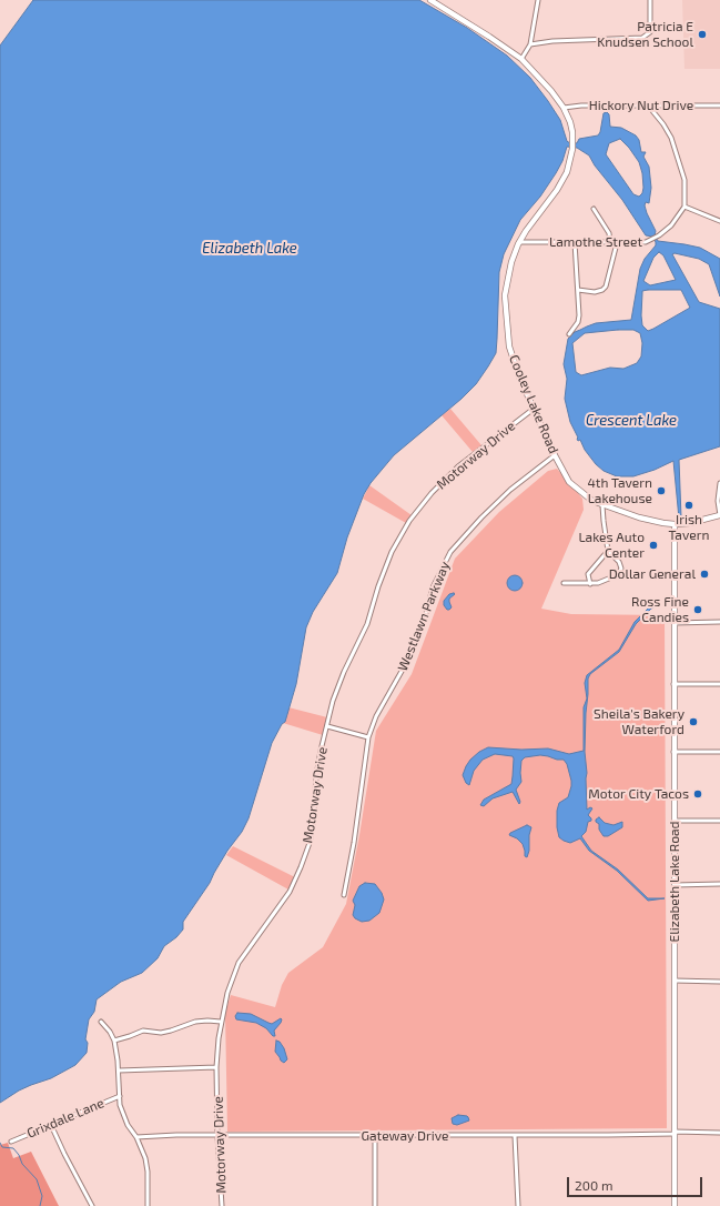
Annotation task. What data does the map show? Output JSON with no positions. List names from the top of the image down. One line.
{"streets":{"main road":["Cooley Lake Road","Elizabeth Lake Road"],"street":["Hickory Nut Drive","Lamothe Street","Motorway Drive","Westlawn Parkway","Grixdale Lane","Gateway Drive"]},"crossings":[["Hickory Nut Drive","Cooley Lake Road"],["Lamothe Street","Cooley Lake Road"],["Cooley Lake Road","Motorway Drive"],["Cooley Lake Road","Westlawn Parkway"],["Cooley Lake Road","Elizabeth Lake Road"],["Motorway Drive","Gateway Drive"],["Elizabeth Lake Road","Gateway Drive"]],"water":["Elizabeth Lake","Crescent Lake"],"places":["Patricia E Knudsen School","4th Tavern Lakehouse","Irish Tavern","Lakes Auto Center","Dollar General","Ross Fine Candies","Sheila's Bakery Waterford","Motor City Tacos"],"scale_bar":"200 m"}
